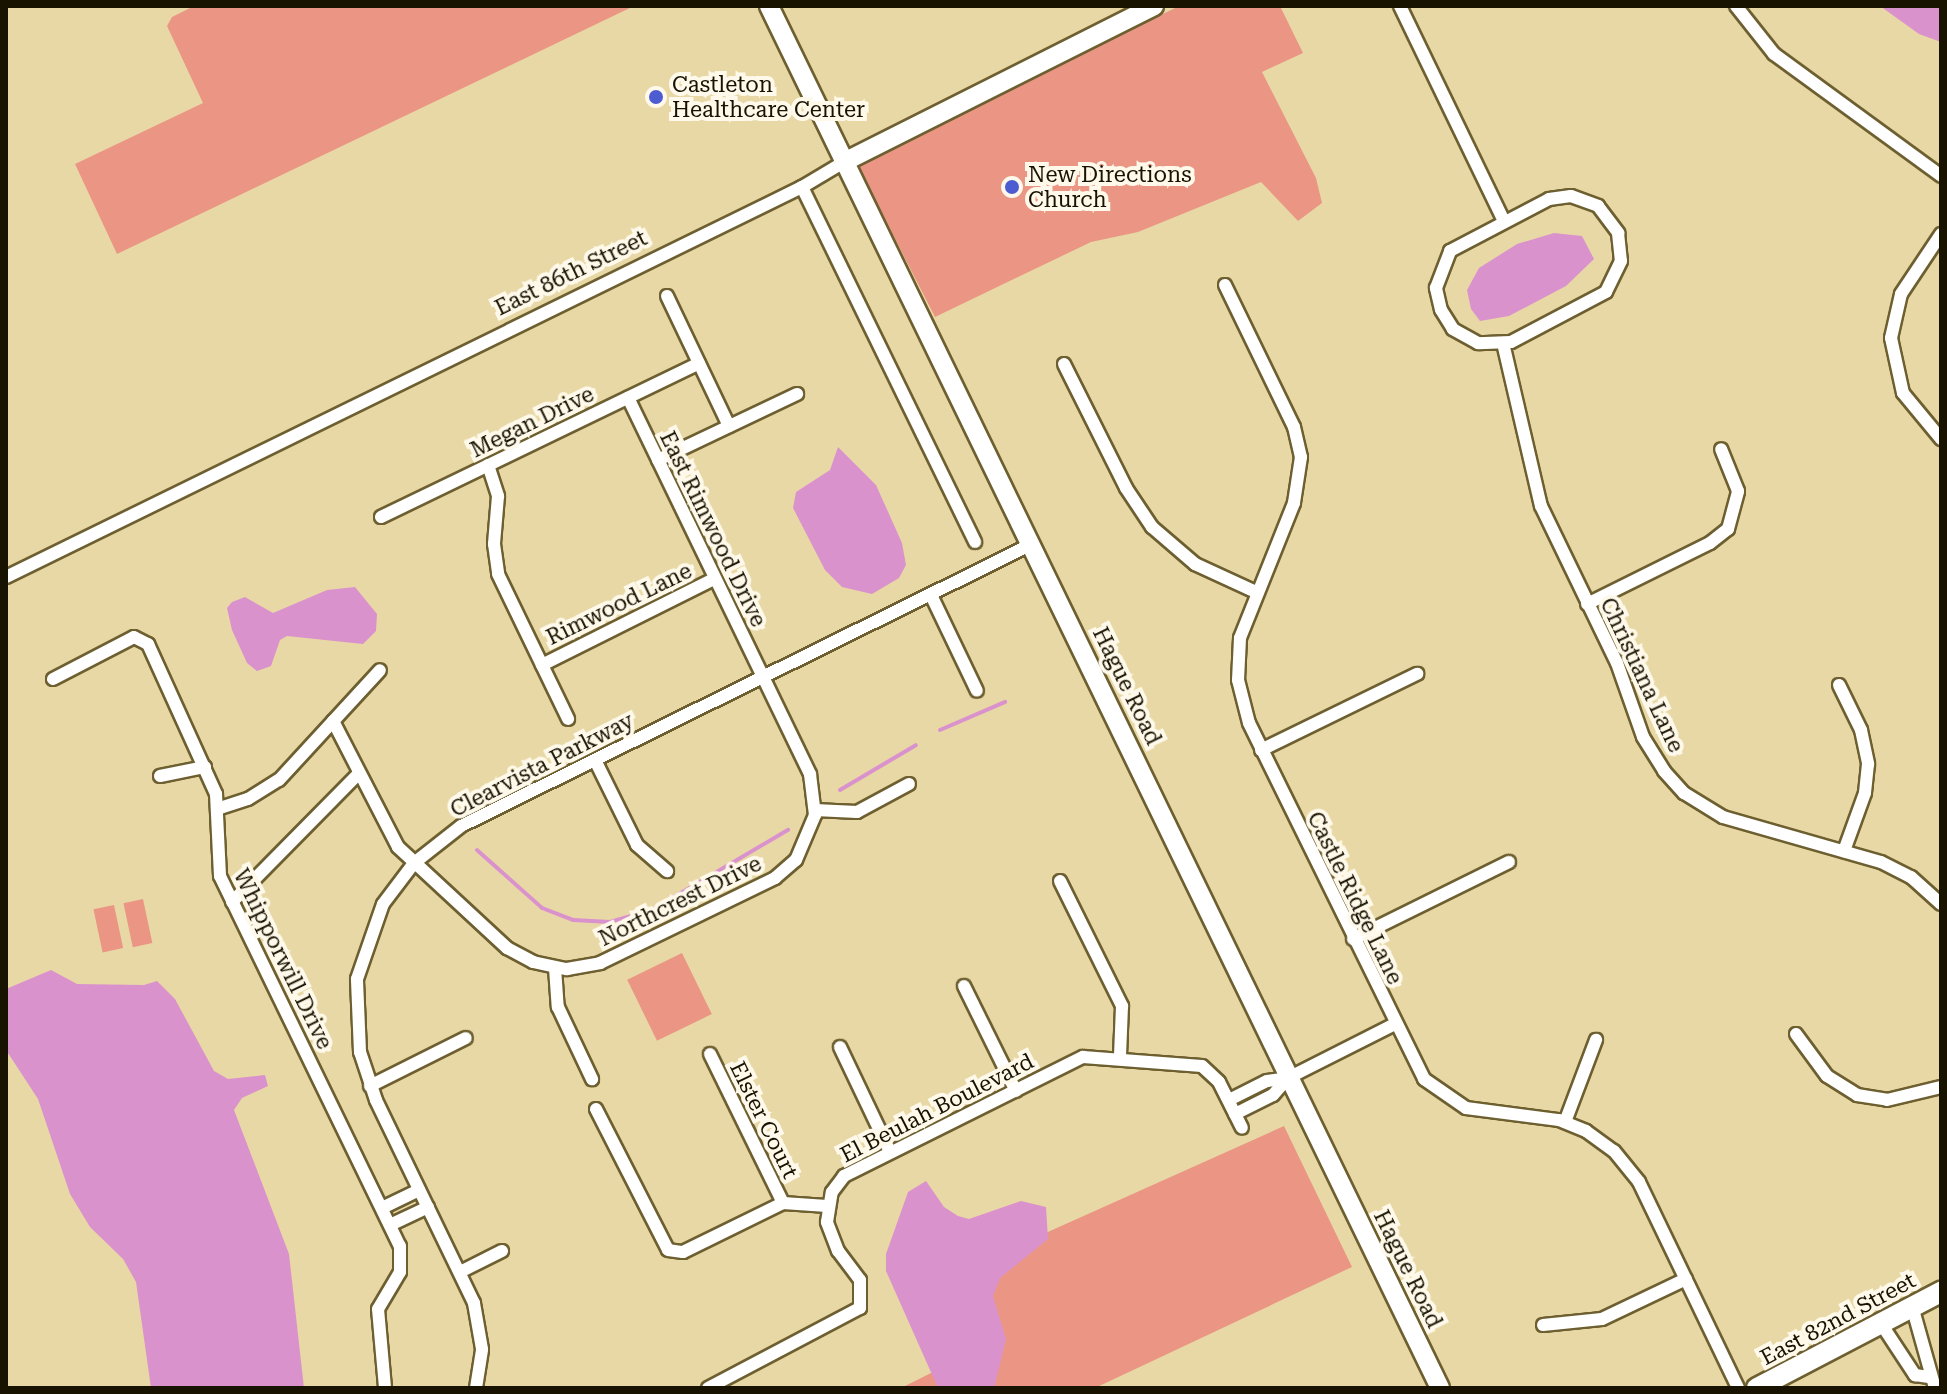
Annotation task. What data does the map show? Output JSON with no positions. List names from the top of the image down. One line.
{"streets":{"main road":["East 82nd Street"],"street":["East 86th Street","Megan Drive","East Rimwood Drive","Rimwood Lane","Christiana Lane","Hague Road","Clearvista Parkway","Castle Ridge Lane","Northcrest Drive","Whipporwill Drive","El Beulah Boulevard","Elster Court"]},"crossings":[["East 86th Street","Hague Road"],["Megan Drive","East Rimwood Drive"],["East Rimwood Drive","Rimwood Lane"],["East Rimwood Drive","Clearvista Parkway"],["East Rimwood Drive","Northcrest Drive"],["Hague Road","Clearvista Parkway"],["Clearvista Parkway","Northcrest Drive"]],"places":["Castleton Healthcare Center","New Directions Church"]}
